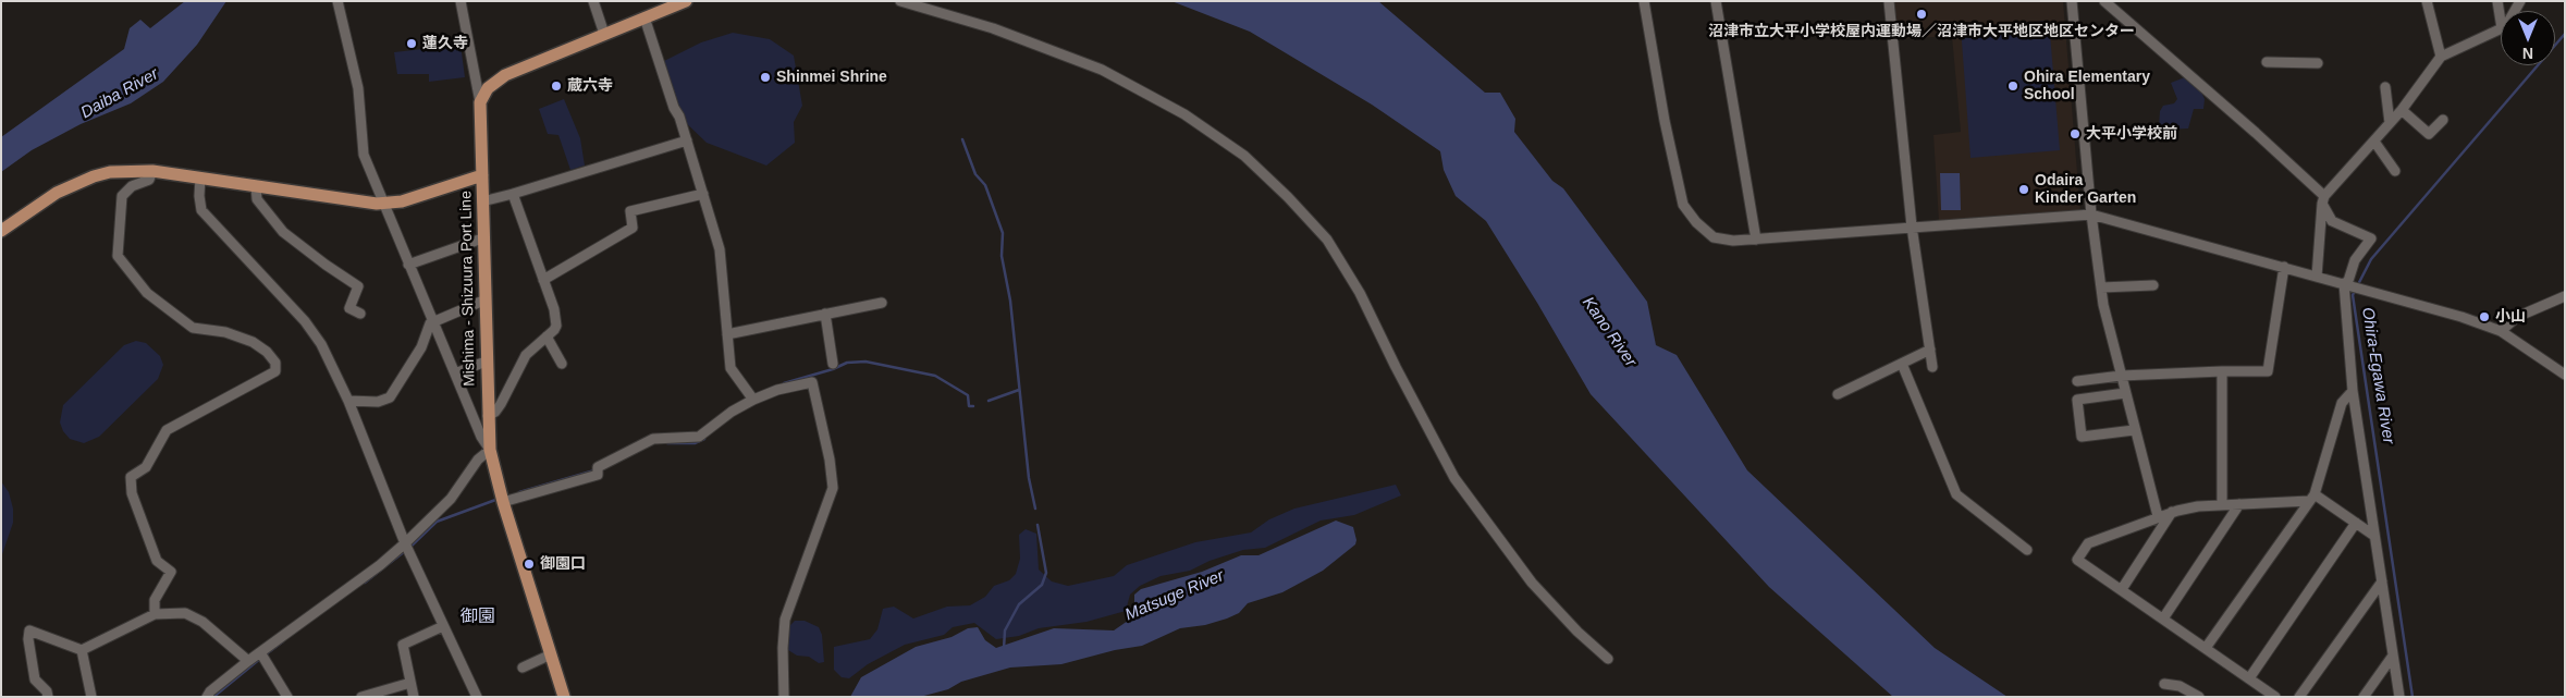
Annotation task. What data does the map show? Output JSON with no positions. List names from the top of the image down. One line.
{"streets":{"main road":["Mishima - Shizuura Port Line"]},"districts":["御園"],"water":["Daiba River","Kano River","Ohira-Egawa River","Matsuge River"],"places":["沼津市立大平小学校屋内運動場／沼津市大平地区地区センター","蓮久寺","Shinmei Shrine","蔵六寺","Ohira Elementary School","大平小学校前","Odaira Kinder Garten","小山","御園口"],"north":"bottom"}
